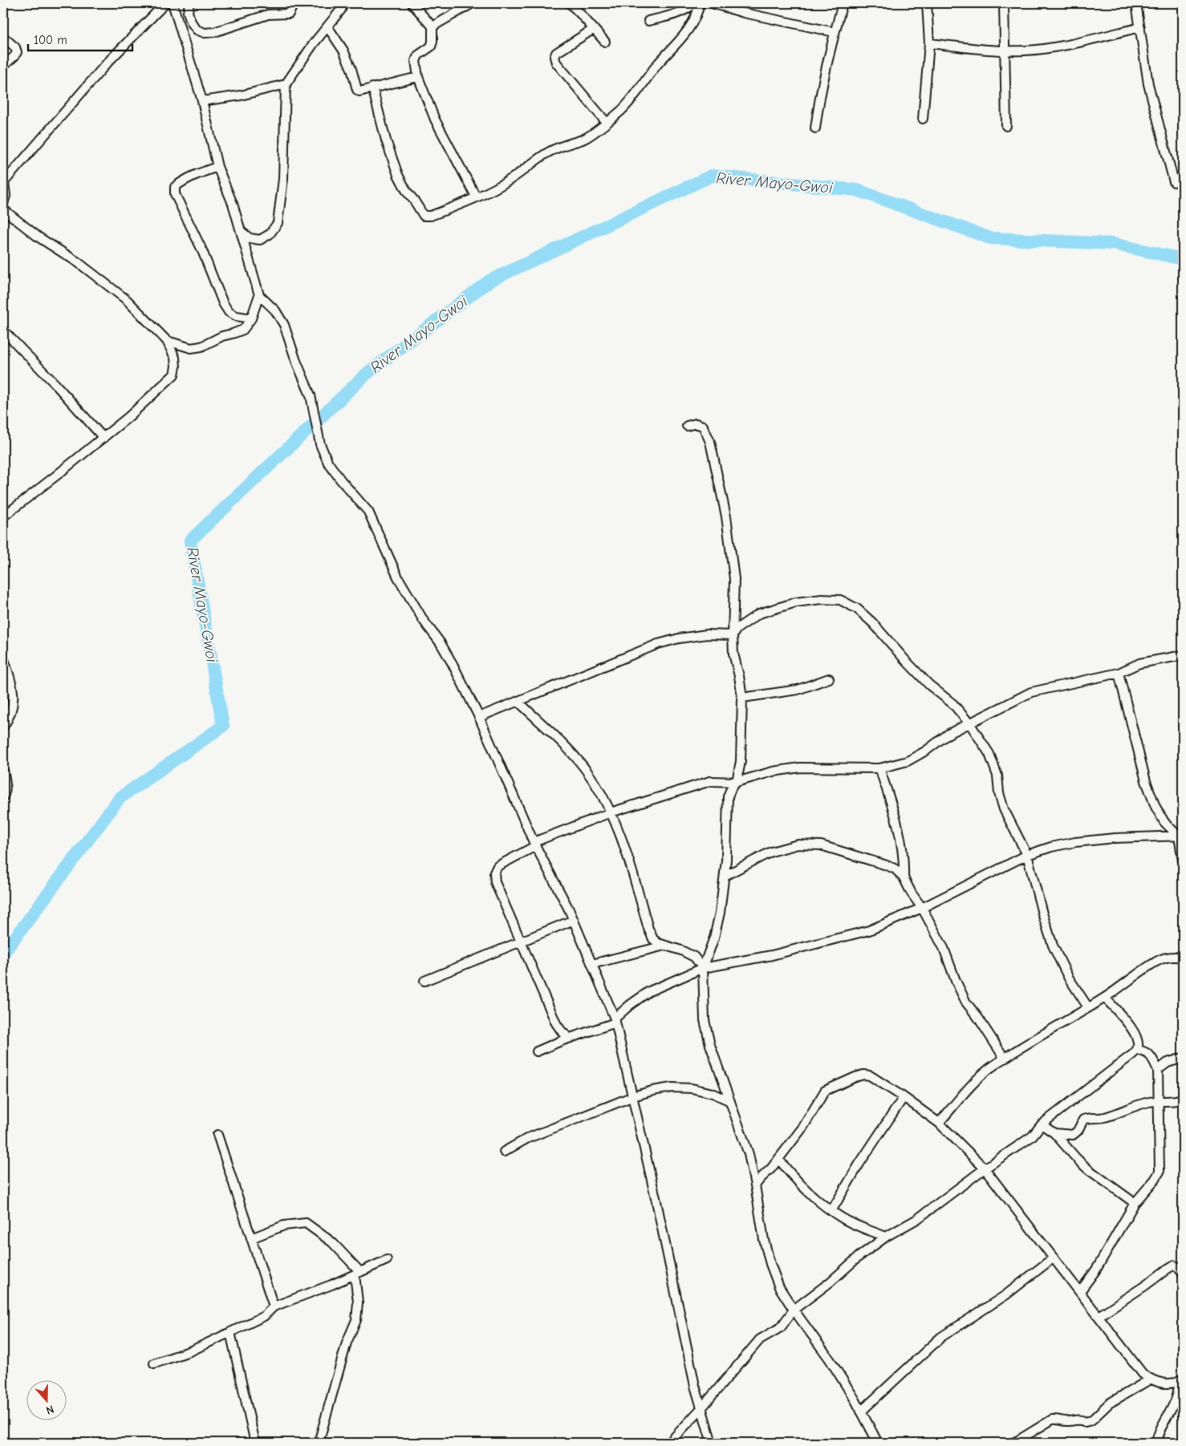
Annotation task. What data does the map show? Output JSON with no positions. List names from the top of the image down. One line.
{"water":["River Mayo-Gwoi"],"scale_bar":"100 m","north":"bottom"}
